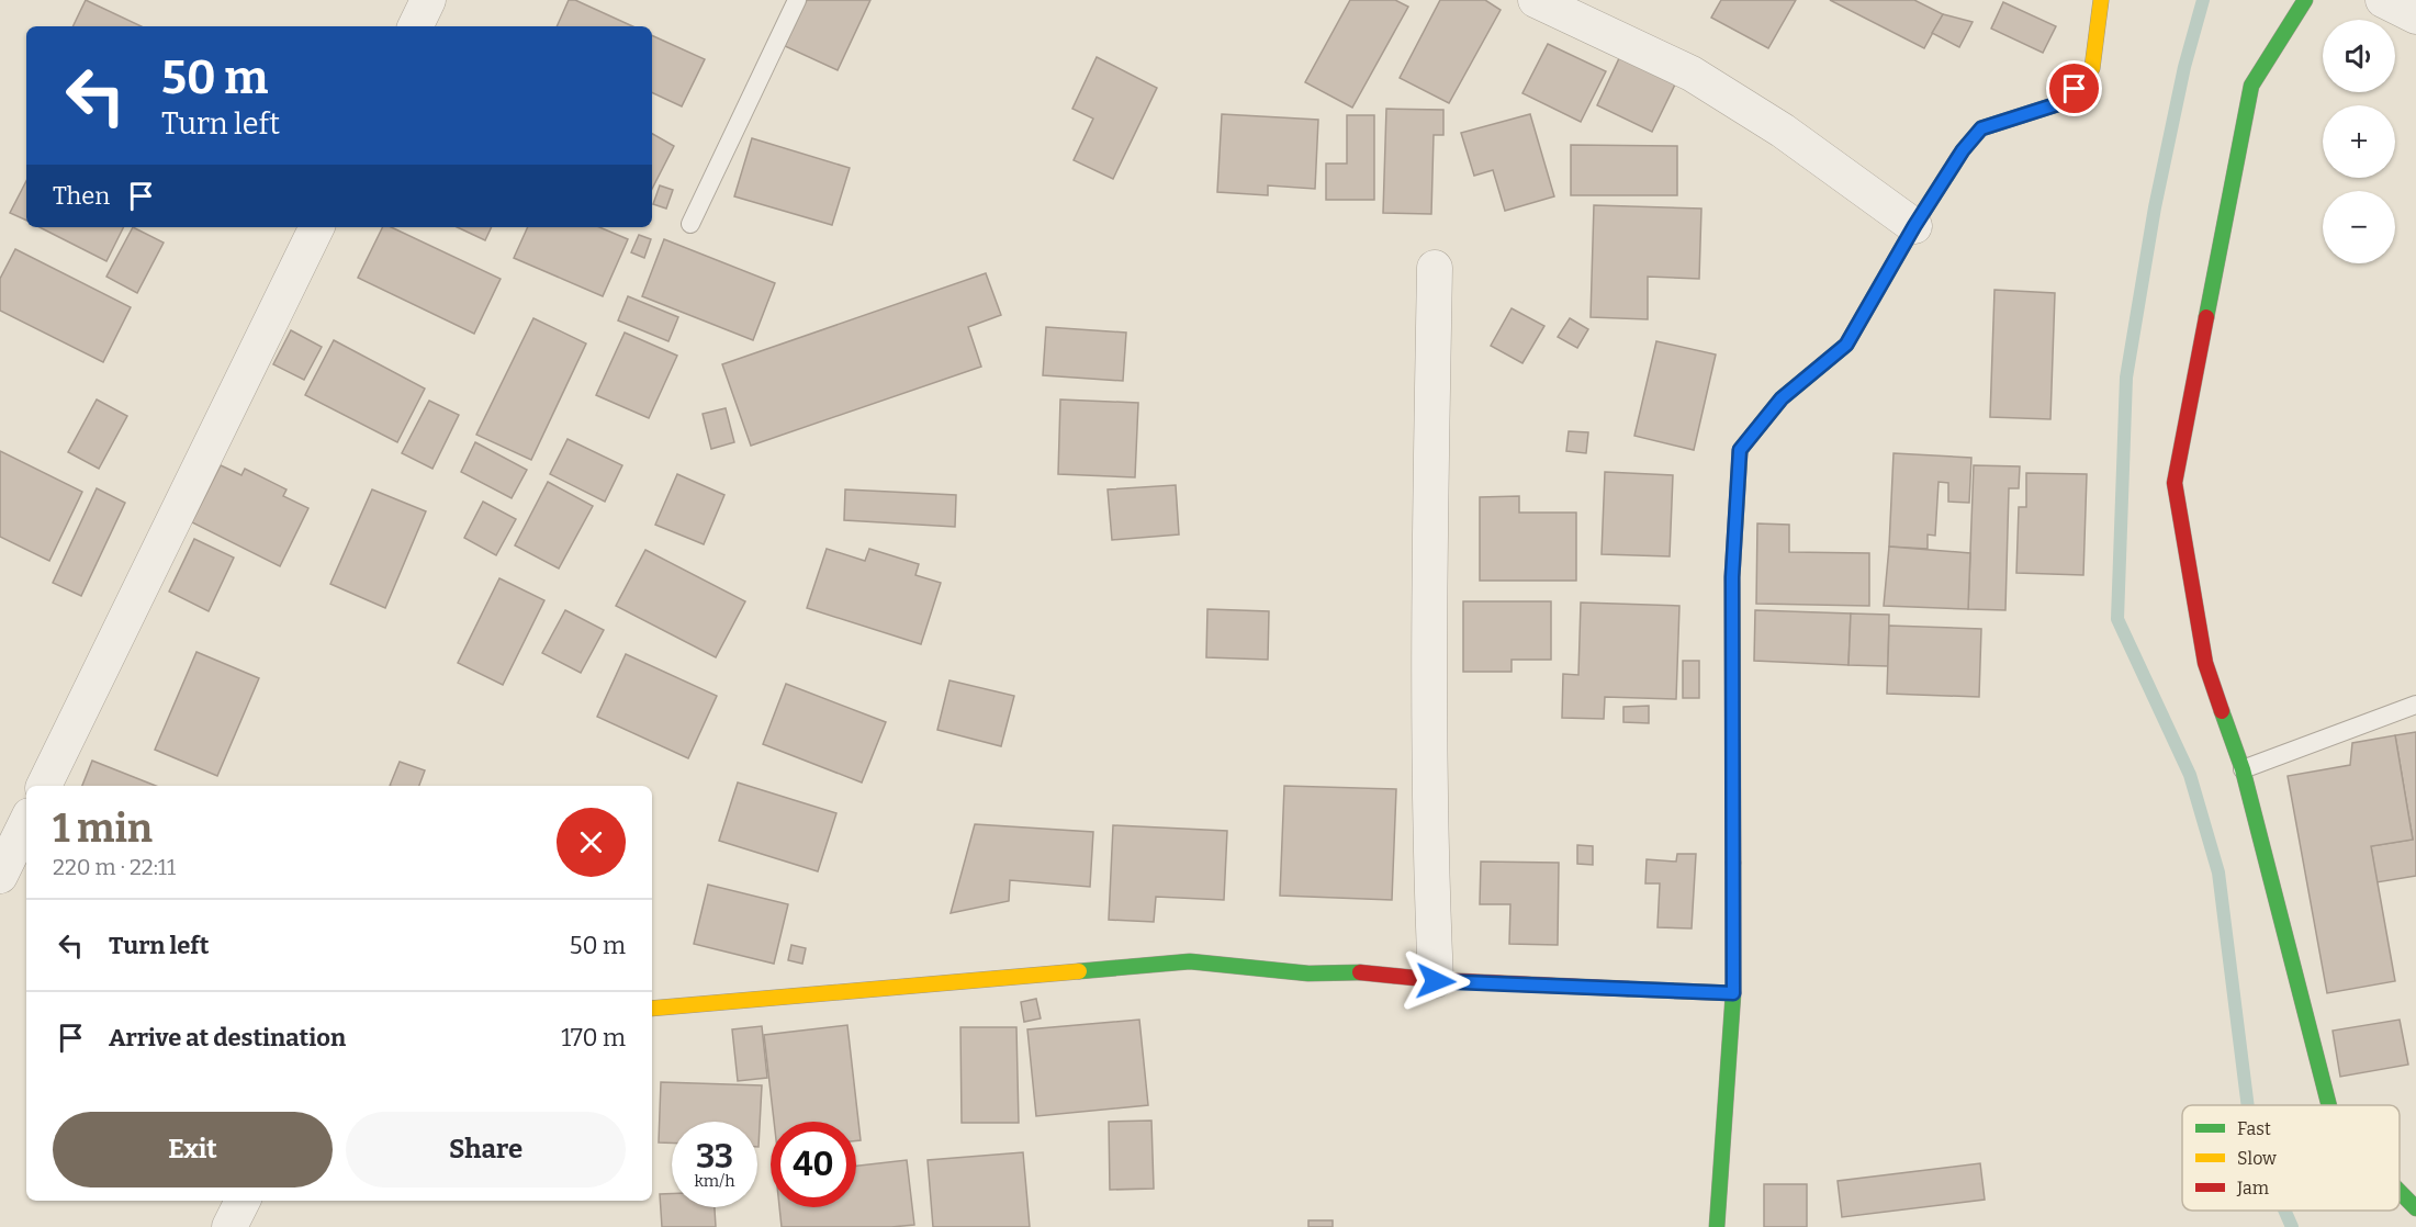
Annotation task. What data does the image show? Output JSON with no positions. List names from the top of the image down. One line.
{"legend":["Fast","Slow","Jam"],"page":{"map_buttons":["+","−"],"turn":["50 m","Turn left"],"then":"Then","heading":["1 min","220 m · 22:11"],"list":[{"name":"Turn left","value":"50 m"},{"name":"Arrive at destination","value":"170 m"}],"buttons":["Exit","Share"],"speed":"33 km/h","limit":"40"}}
